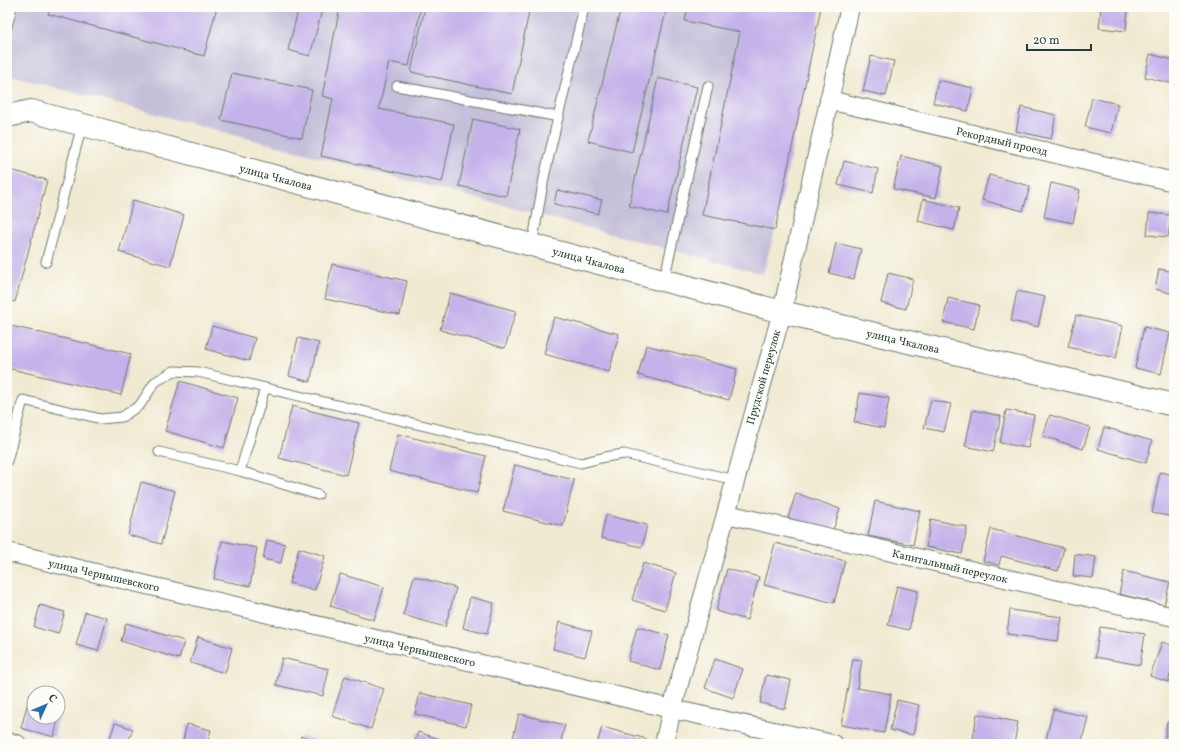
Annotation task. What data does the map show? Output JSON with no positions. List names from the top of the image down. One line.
{"streets":{"street":["Рекордный проезд","улица Чкалова","Прудской переулок","Капитальный переулок","улица Чернышевского"]},"crossings":[["Рекордный проезд","Прудской переулок"],["улица Чкалова","Прудской переулок"],["Прудской переулок","Капитальный переулок"],["Прудской переулок","улица Чернышевского"]],"scale_bar":"20 m","north":"top right"}
